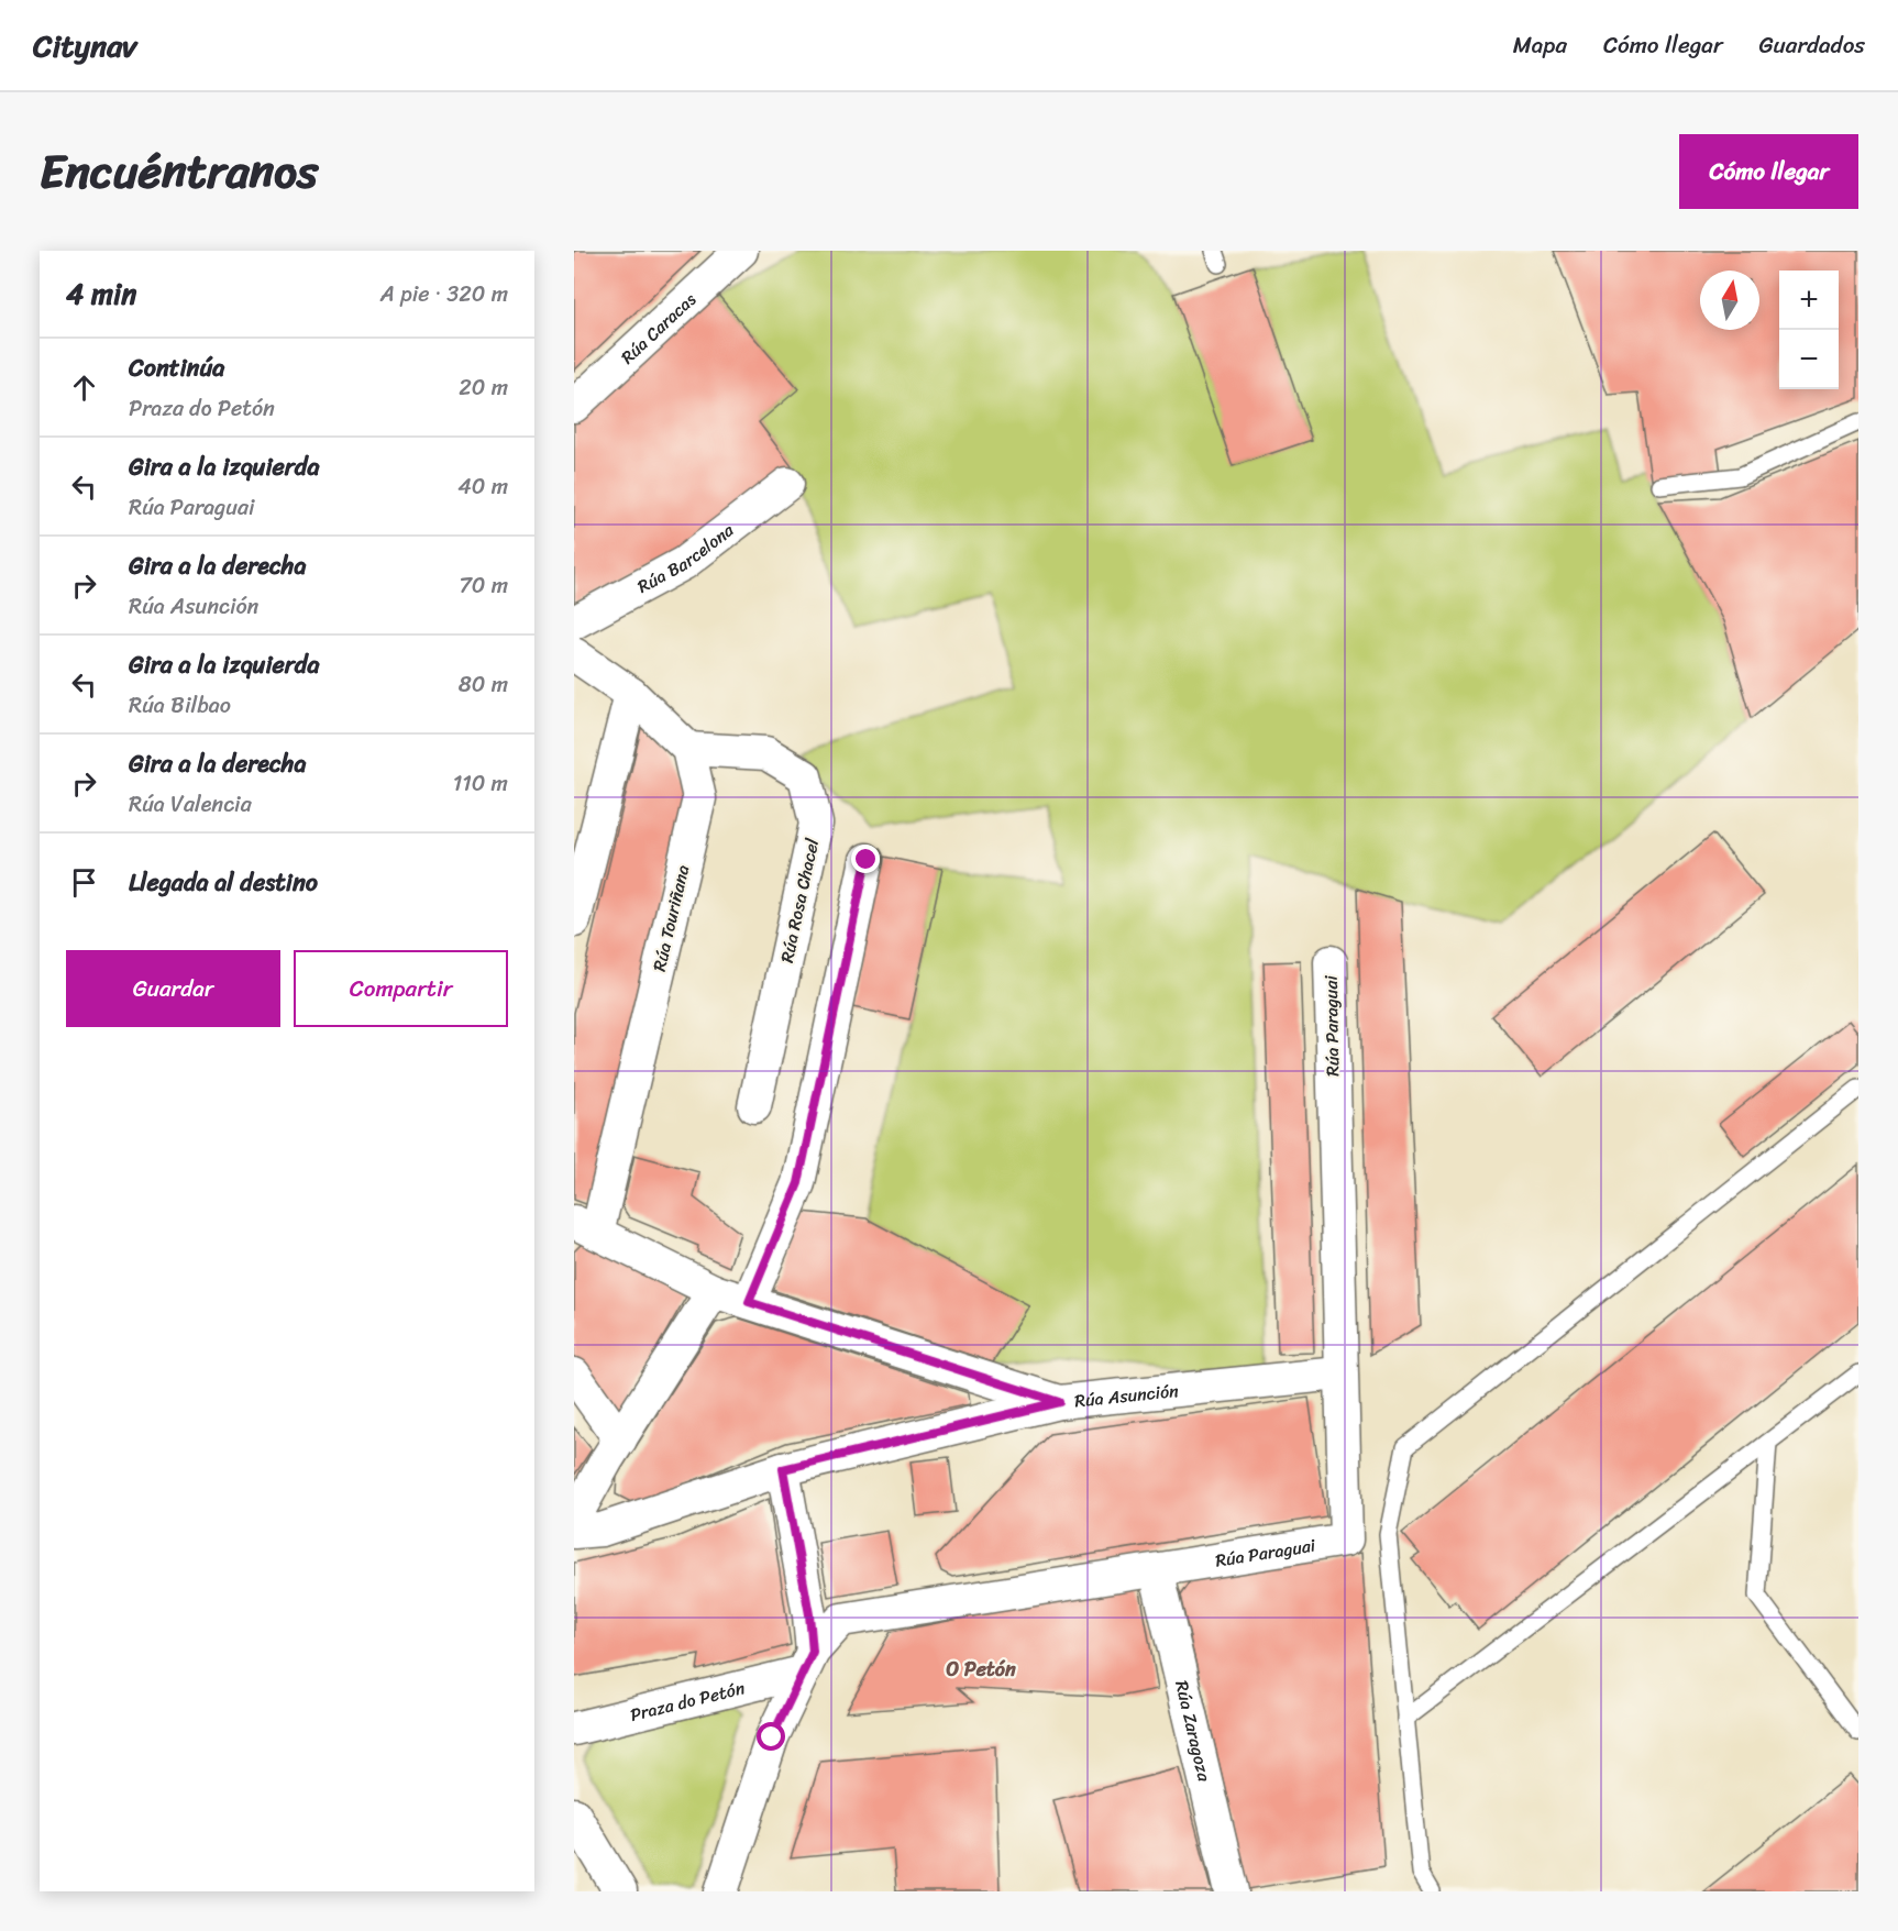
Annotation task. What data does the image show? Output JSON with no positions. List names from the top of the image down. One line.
{"streets":{"street":["Rúa Caracas","Rúa Barcelona","Rúa Rosa Chacel","Rúa Touriñana","Rúa Paraguai","Rúa Asunción","Praza do Petón","Rúa Zaragoza"]},"crossings":[["Rúa Rosa Chacel","Rúa Touriñana"],["Rúa Touriñana","Rúa Asunción"],["Rúa Paraguai","Rúa Asunción"],["Rúa Paraguai","Praza do Petón"],["Rúa Paraguai","Rúa Zaragoza"]],"districts":["O Petón"],"north":"top","page":{"header":"Citynav","nav":["Mapa","Cómo llegar","Guardados"],"title":"Encuéntranos","buttons":["Cómo llegar",["Guardar","Compartir"]],"heading":["4 min","A pie · 320 m"],"map_buttons":["+","−"],"list":[["Continúa","Praza do Petón","20 m"],["Gira a la izquierda","Rúa Paraguai","40 m"],["Gira a la derecha","Rúa Asunción","70 m"],["Gira a la izquierda","Rúa Bilbao","80 m"],["Gira a la derecha","Rúa Valencia","110 m"],"Llegada al destino"]}}
